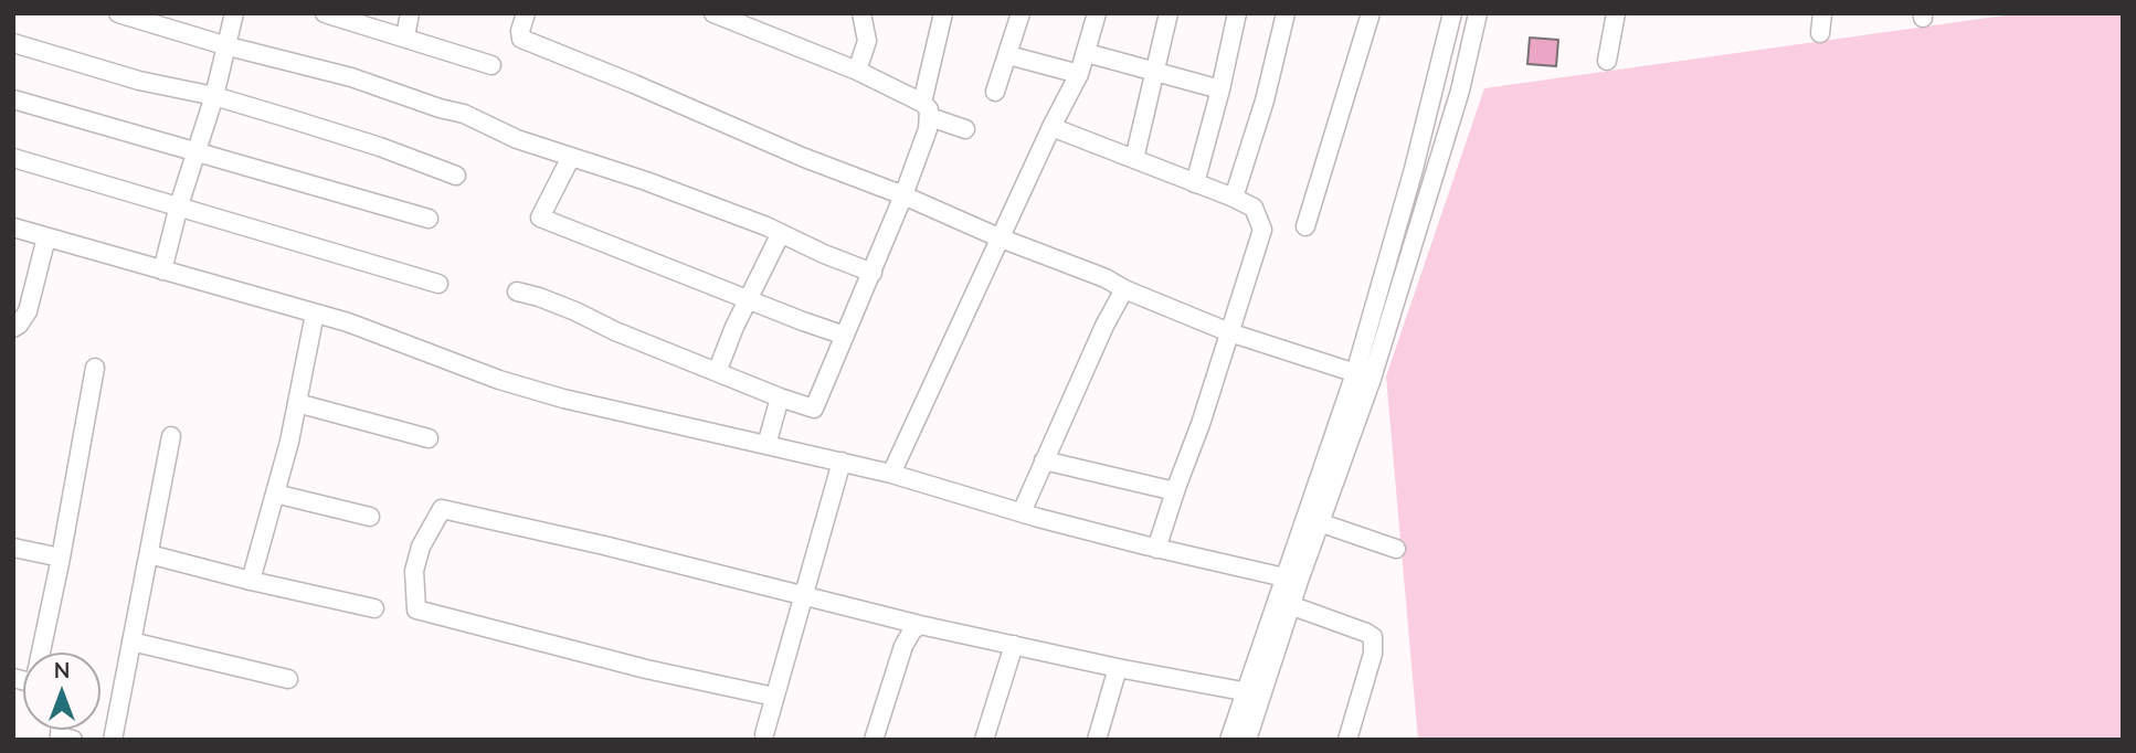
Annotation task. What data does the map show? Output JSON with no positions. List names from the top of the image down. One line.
{"north":"top"}
